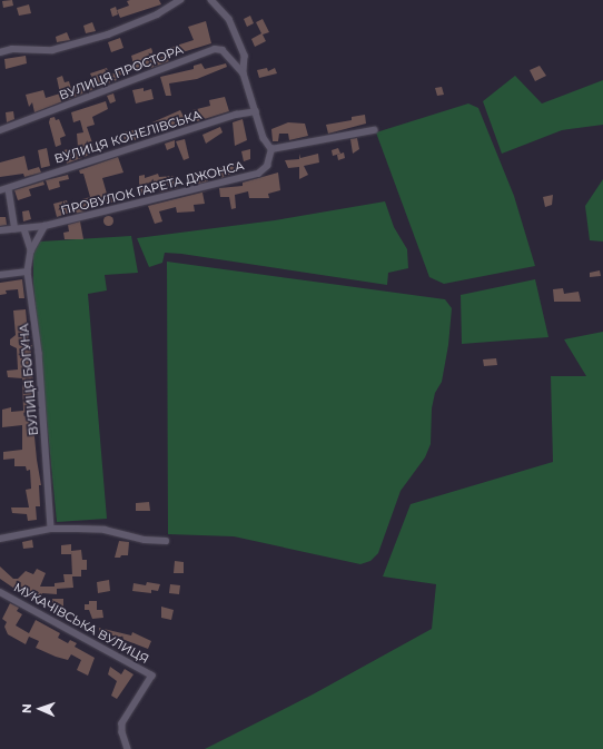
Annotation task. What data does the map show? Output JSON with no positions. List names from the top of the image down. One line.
{"streets":{"street":["ВУЛИЦЯ ПРОСТОРА","ВУЛИЦЯ КОНЕЛІВСЬКА","ПРОВУЛОК ГАРЕТА ДЖОНСА","ВУЛИЦЯ БОГУНА","МУКАЧІВСЬКА ВУЛИЦЯ"]},"crossings":[["ПРОВУЛОК ГАРЕТА ДЖОНСА","ВУЛИЦЯ БОГУНА"]],"north":"left"}
